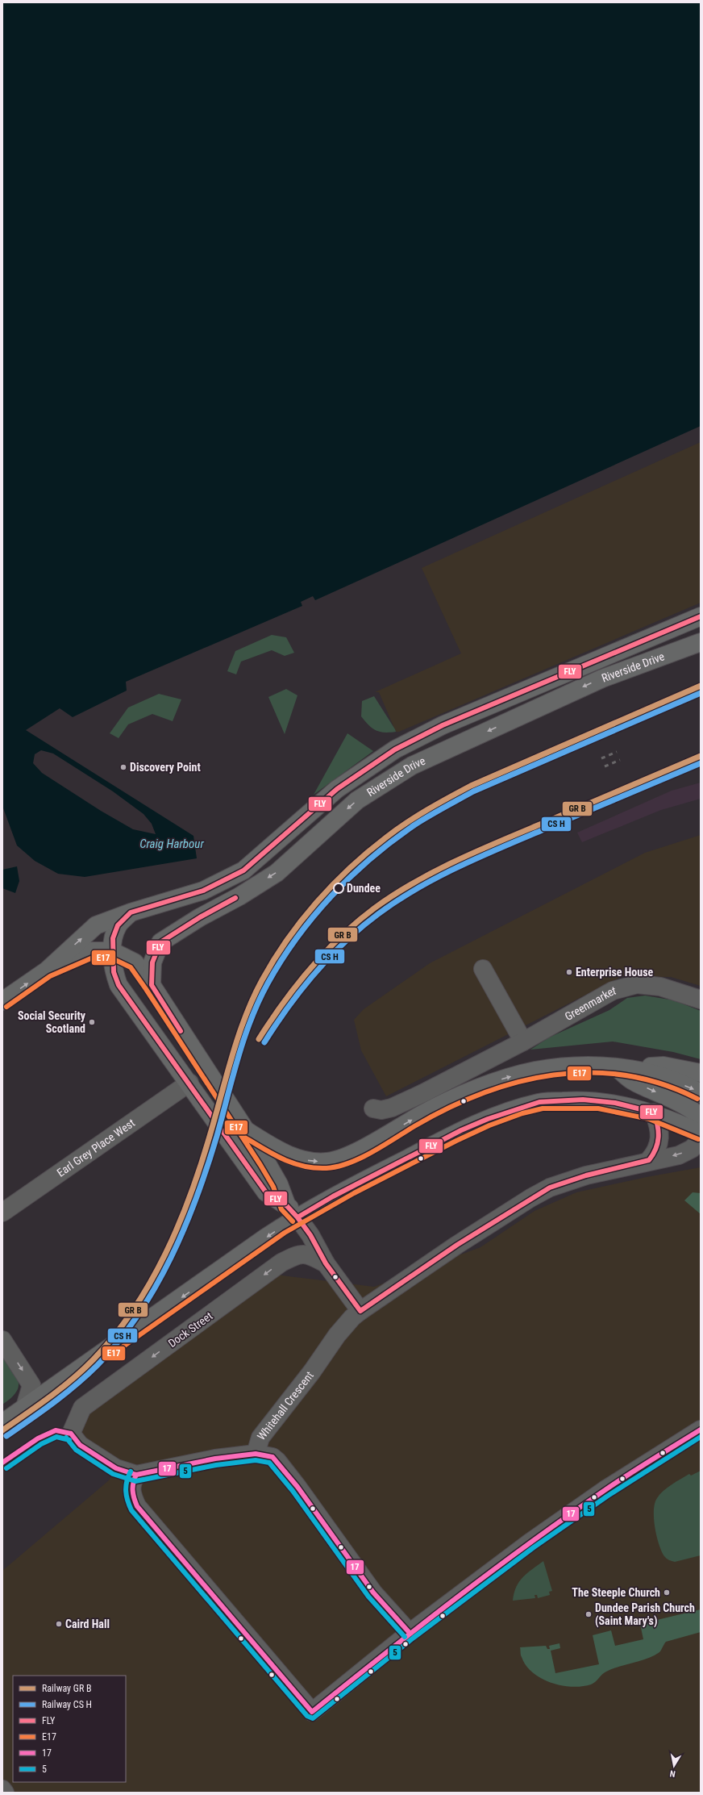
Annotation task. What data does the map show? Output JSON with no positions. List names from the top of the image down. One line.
{"streets":{"main road":["Riverside Drive"],"street":["Greenmarket","Earl Grey Place West","Dock Street","Whitehall Crescent"]},"crossings":[["Dock Street","Whitehall Crescent"]],"one_way":["Dock Street"],"water":["Craig Harbour"],"places":["Discovery Point","Dundee","Enterprise House","Social Security Scotland","The Steeple Church","Dundee Parish Church (Saint Mary's)","Caird Hall"],"lines":["transit line FLY","transit line E17","transit line 17","transit line 5"],"legend":["Railway GR B","Railway CS H","FLY","E17","17","5"],"north":"bottom"}
